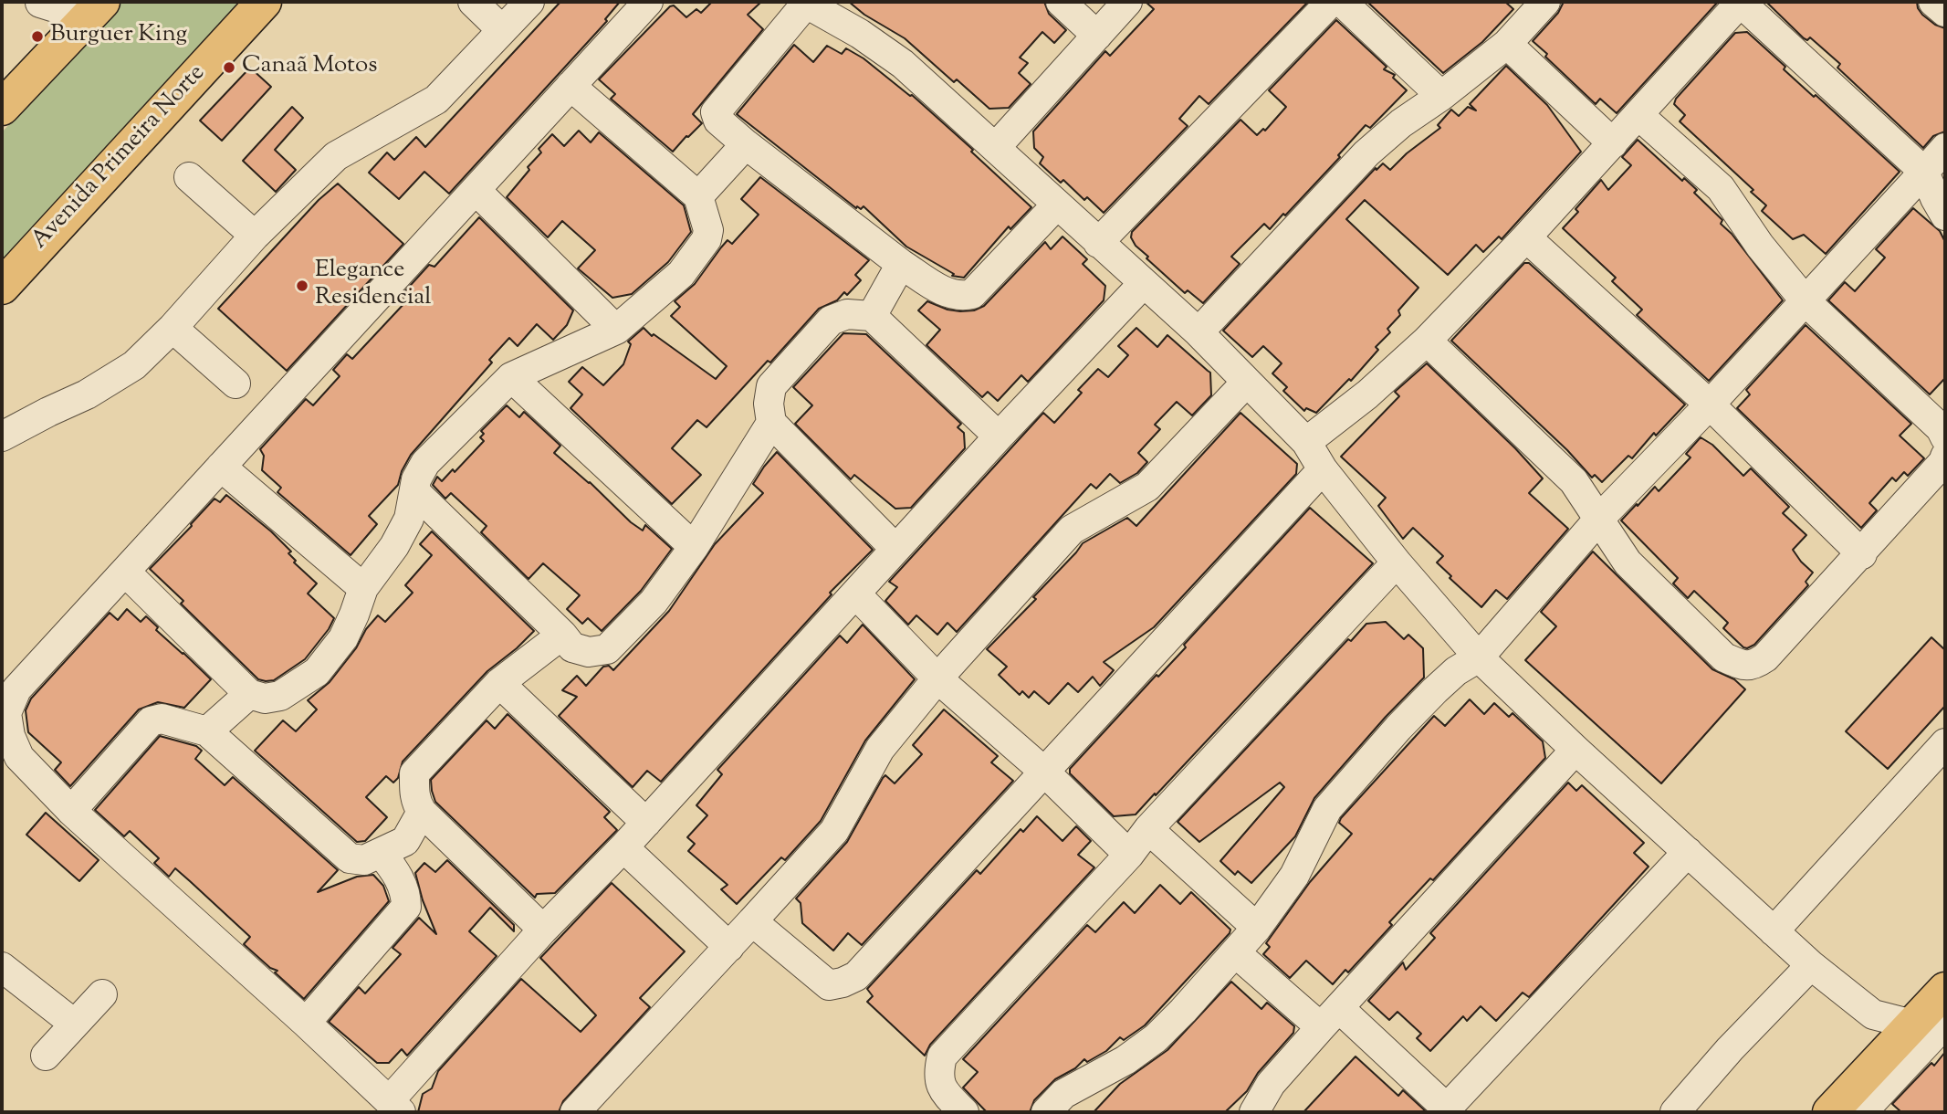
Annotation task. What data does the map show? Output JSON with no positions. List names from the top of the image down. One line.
{"streets":{"main road":["Avenida Primeira Norte"]},"places":["Burguer King","Canaã Motos","Elegance Residencial"]}
